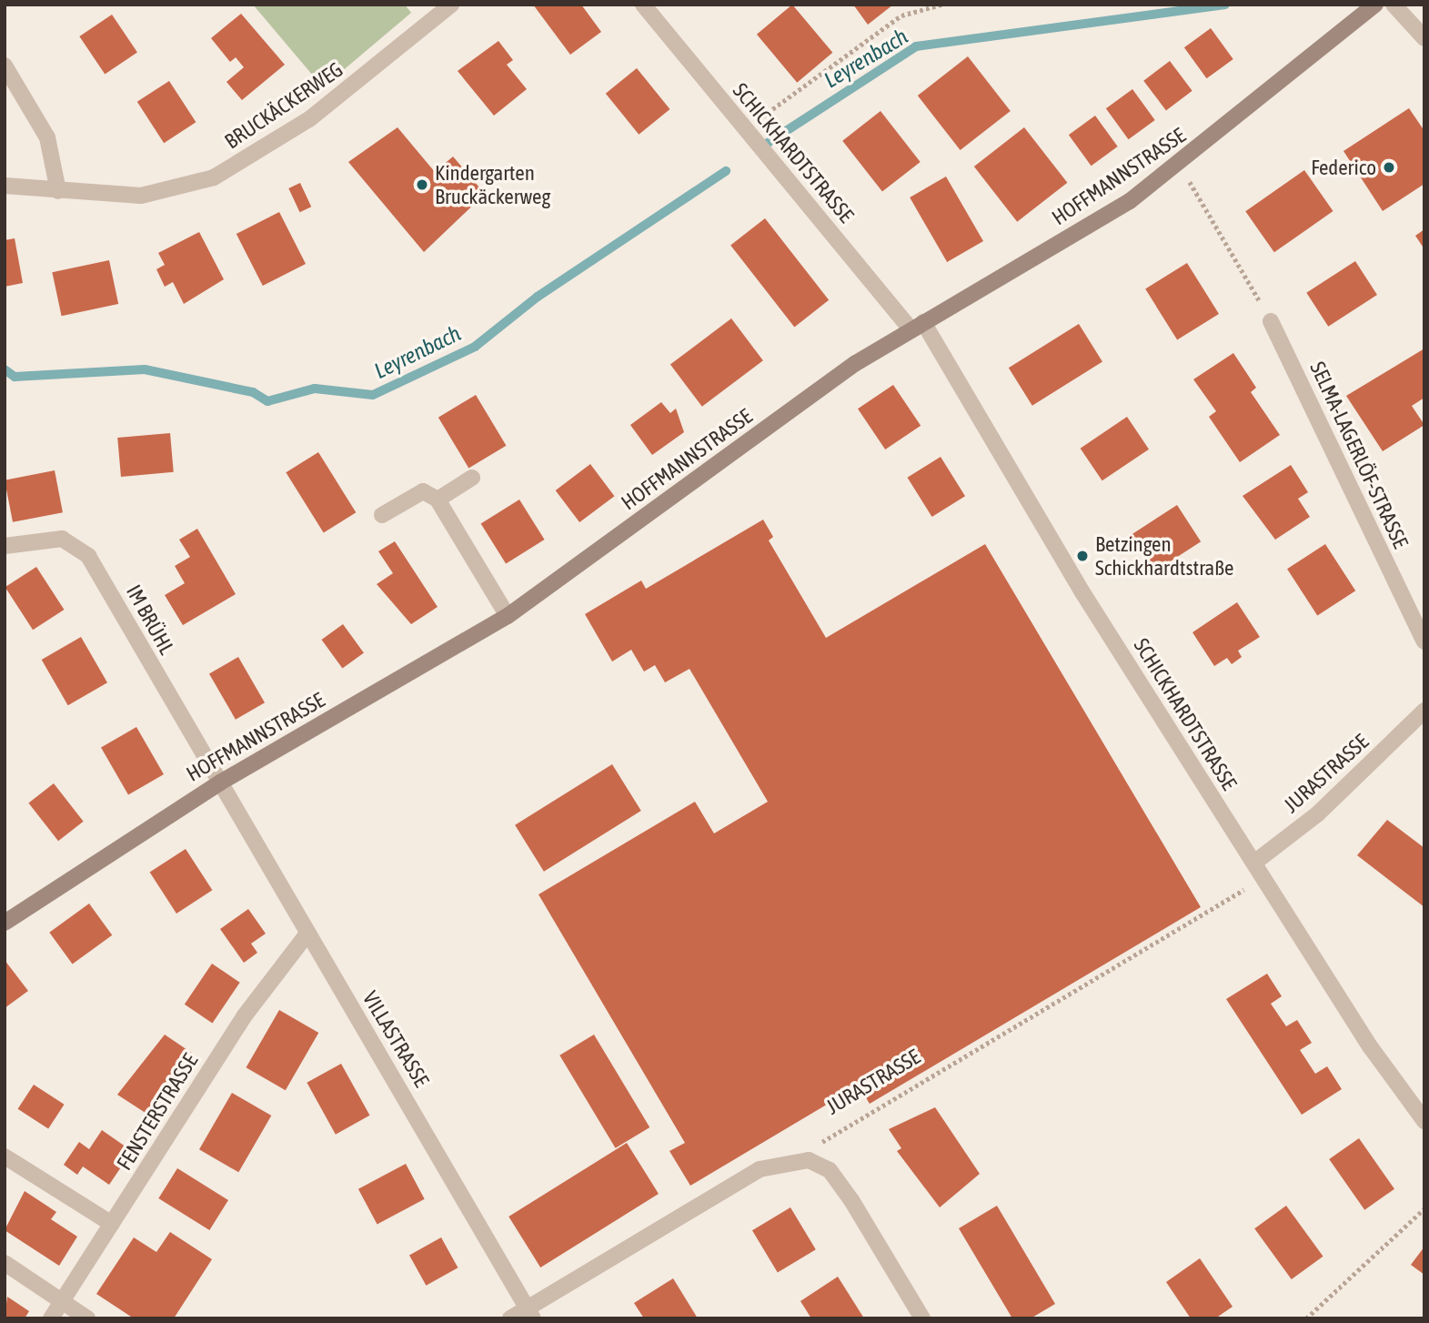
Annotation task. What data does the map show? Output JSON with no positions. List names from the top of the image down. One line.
{"streets":{"street":["BRUCKÄCKERWEG","SCHICKHARDTSTRASSE","HOFFMANNSTRASSE","SELMA-LAGERLÖF-STRASSE","IM BRÜHL","JURASTRASSE","VILLASTRASSE","FENSTERSTRASSE"]},"crossings":[["SCHICKHARDTSTRASSE","HOFFMANNSTRASSE"],["SCHICKHARDTSTRASSE","JURASTRASSE"],["HOFFMANNSTRASSE","IM BRÜHL"],["HOFFMANNSTRASSE","VILLASTRASSE"],["IM BRÜHL","VILLASTRASSE"],["VILLASTRASSE","FENSTERSTRASSE"]],"water":["Leyrenbach"],"places":["Federico","Kindergarten Bruckäckerweg","Betzingen Schickhardtstraße"]}
